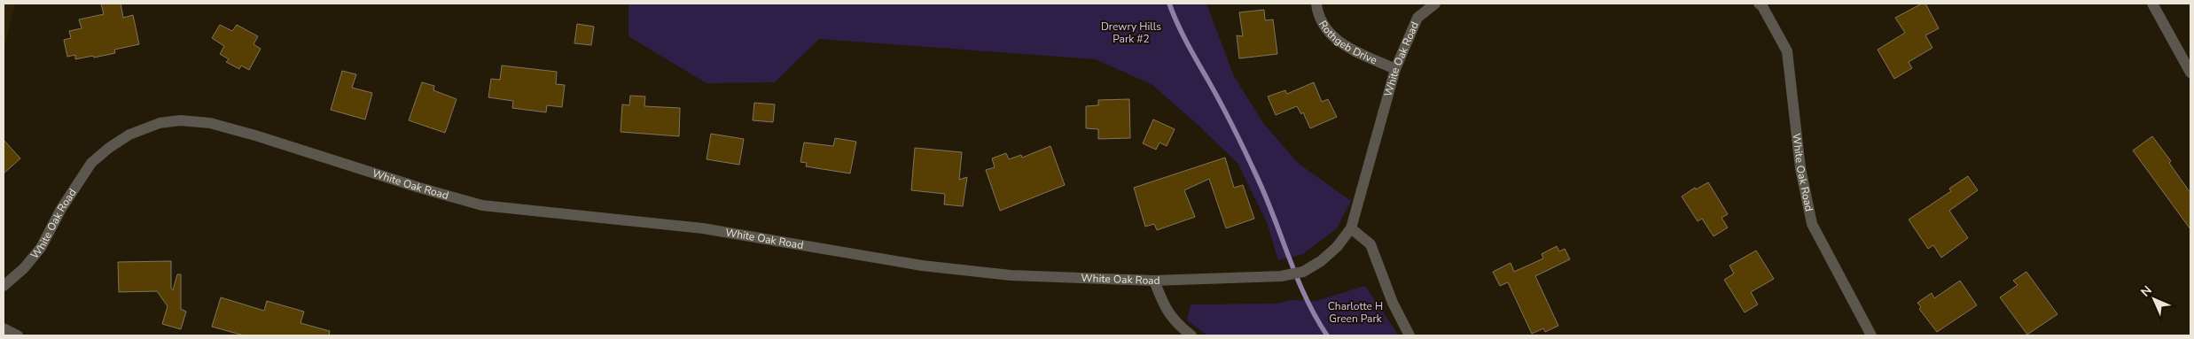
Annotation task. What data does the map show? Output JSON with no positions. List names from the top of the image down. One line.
{"streets":{"street":["Rothgeb Drive","White Oak Road"]},"crossings":[["Rothgeb Drive","White Oak Road"]],"parks":["Drewry Hills Park #2","Charlotte H Green Park"],"north":"top left"}
